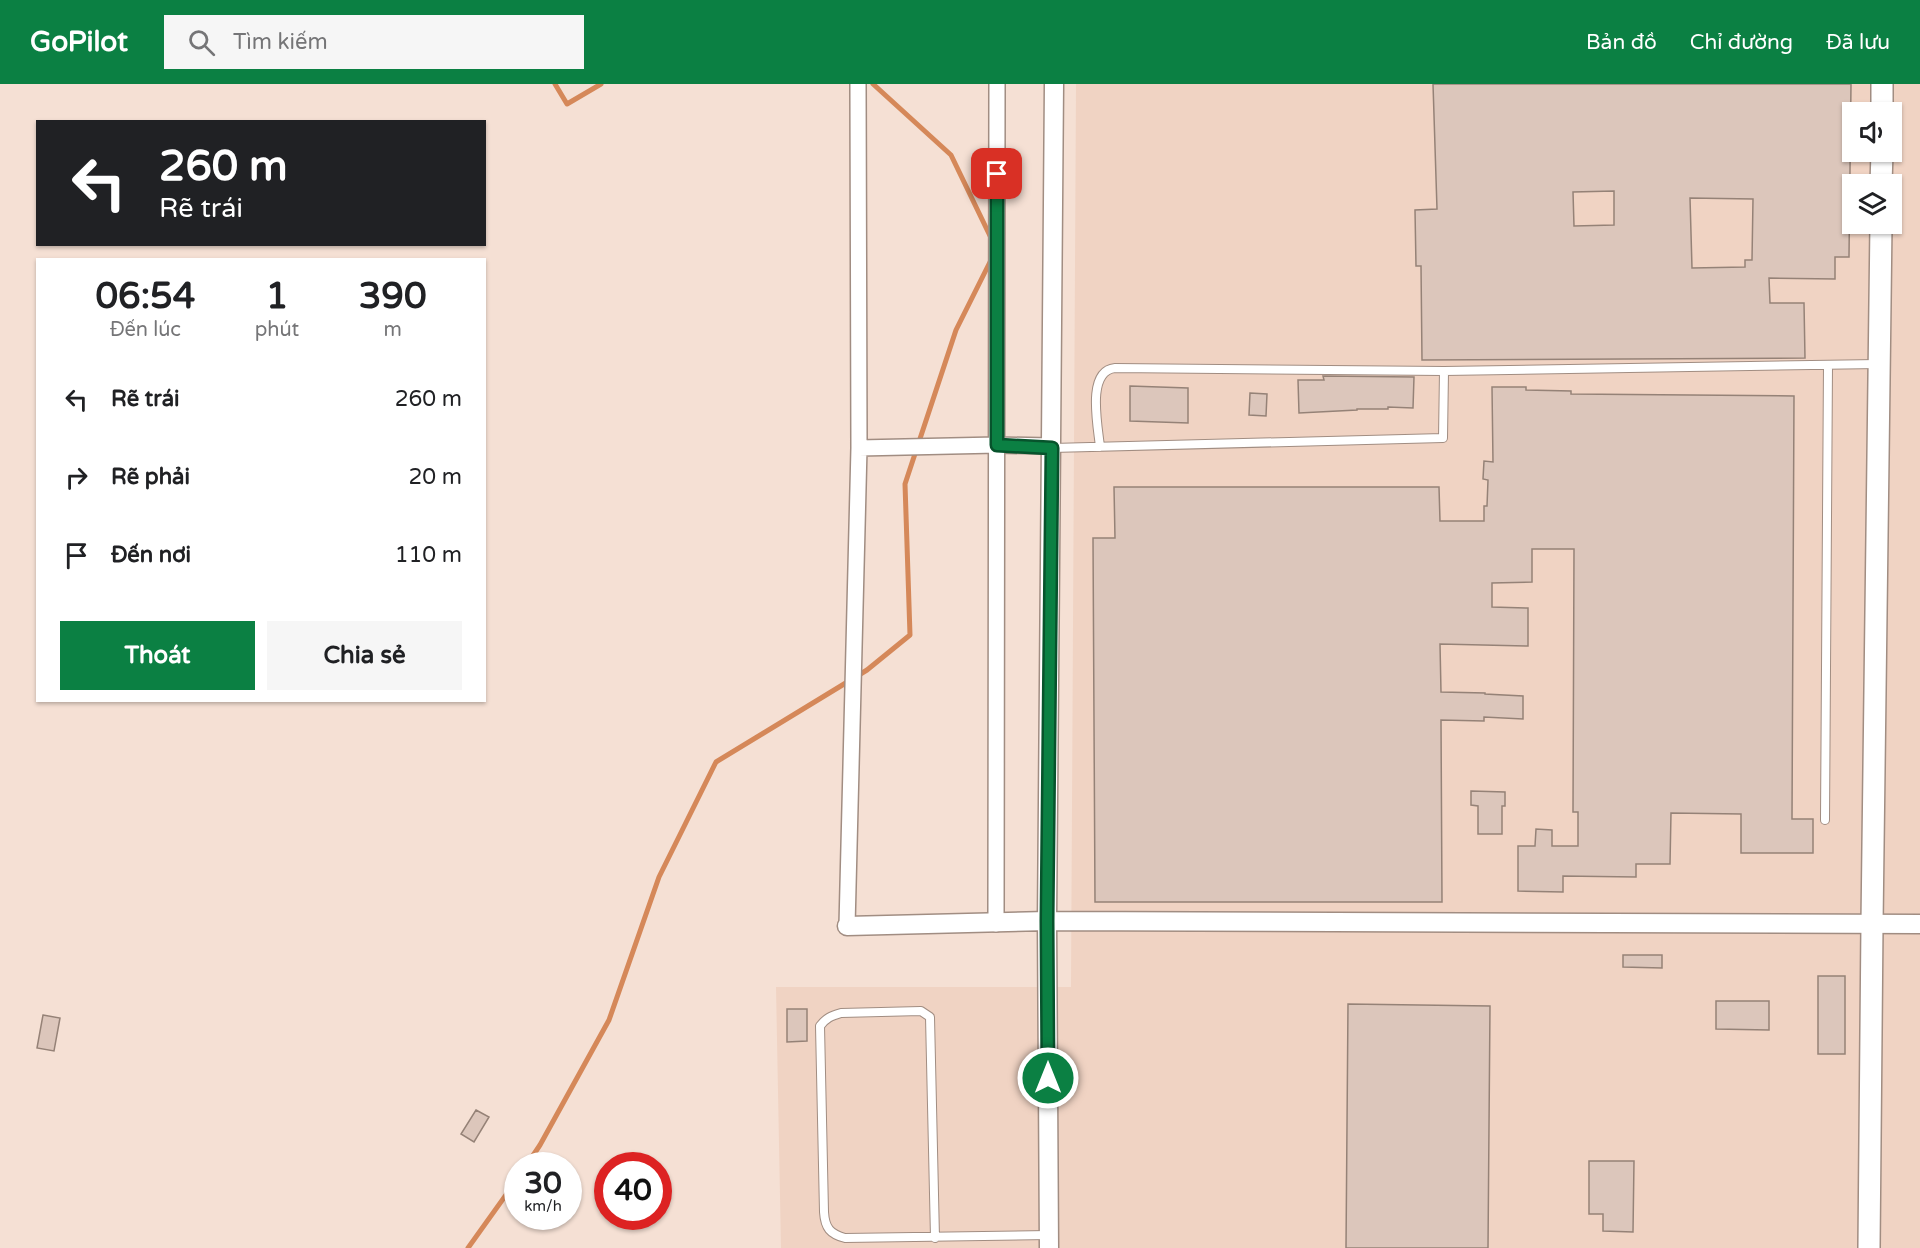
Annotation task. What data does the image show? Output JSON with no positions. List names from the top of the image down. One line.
{"page":{"header":"GoPilot","search":"Tìm kiếm","nav":["Bản đồ","Chỉ đường","Đã lưu"],"turn":["260 m","Rẽ trái"],"eta":["06:54","Đến lúc","1","phút","390","m"],"list":[{"name":"Rẽ trái","value":"260 m"},{"name":"Rẽ phải","value":"20 m"},{"name":"Đến nơi","value":"110 m"}],"buttons":["Thoát","Chia sẻ"],"speed":"30 km/h","limit":"40"}}
